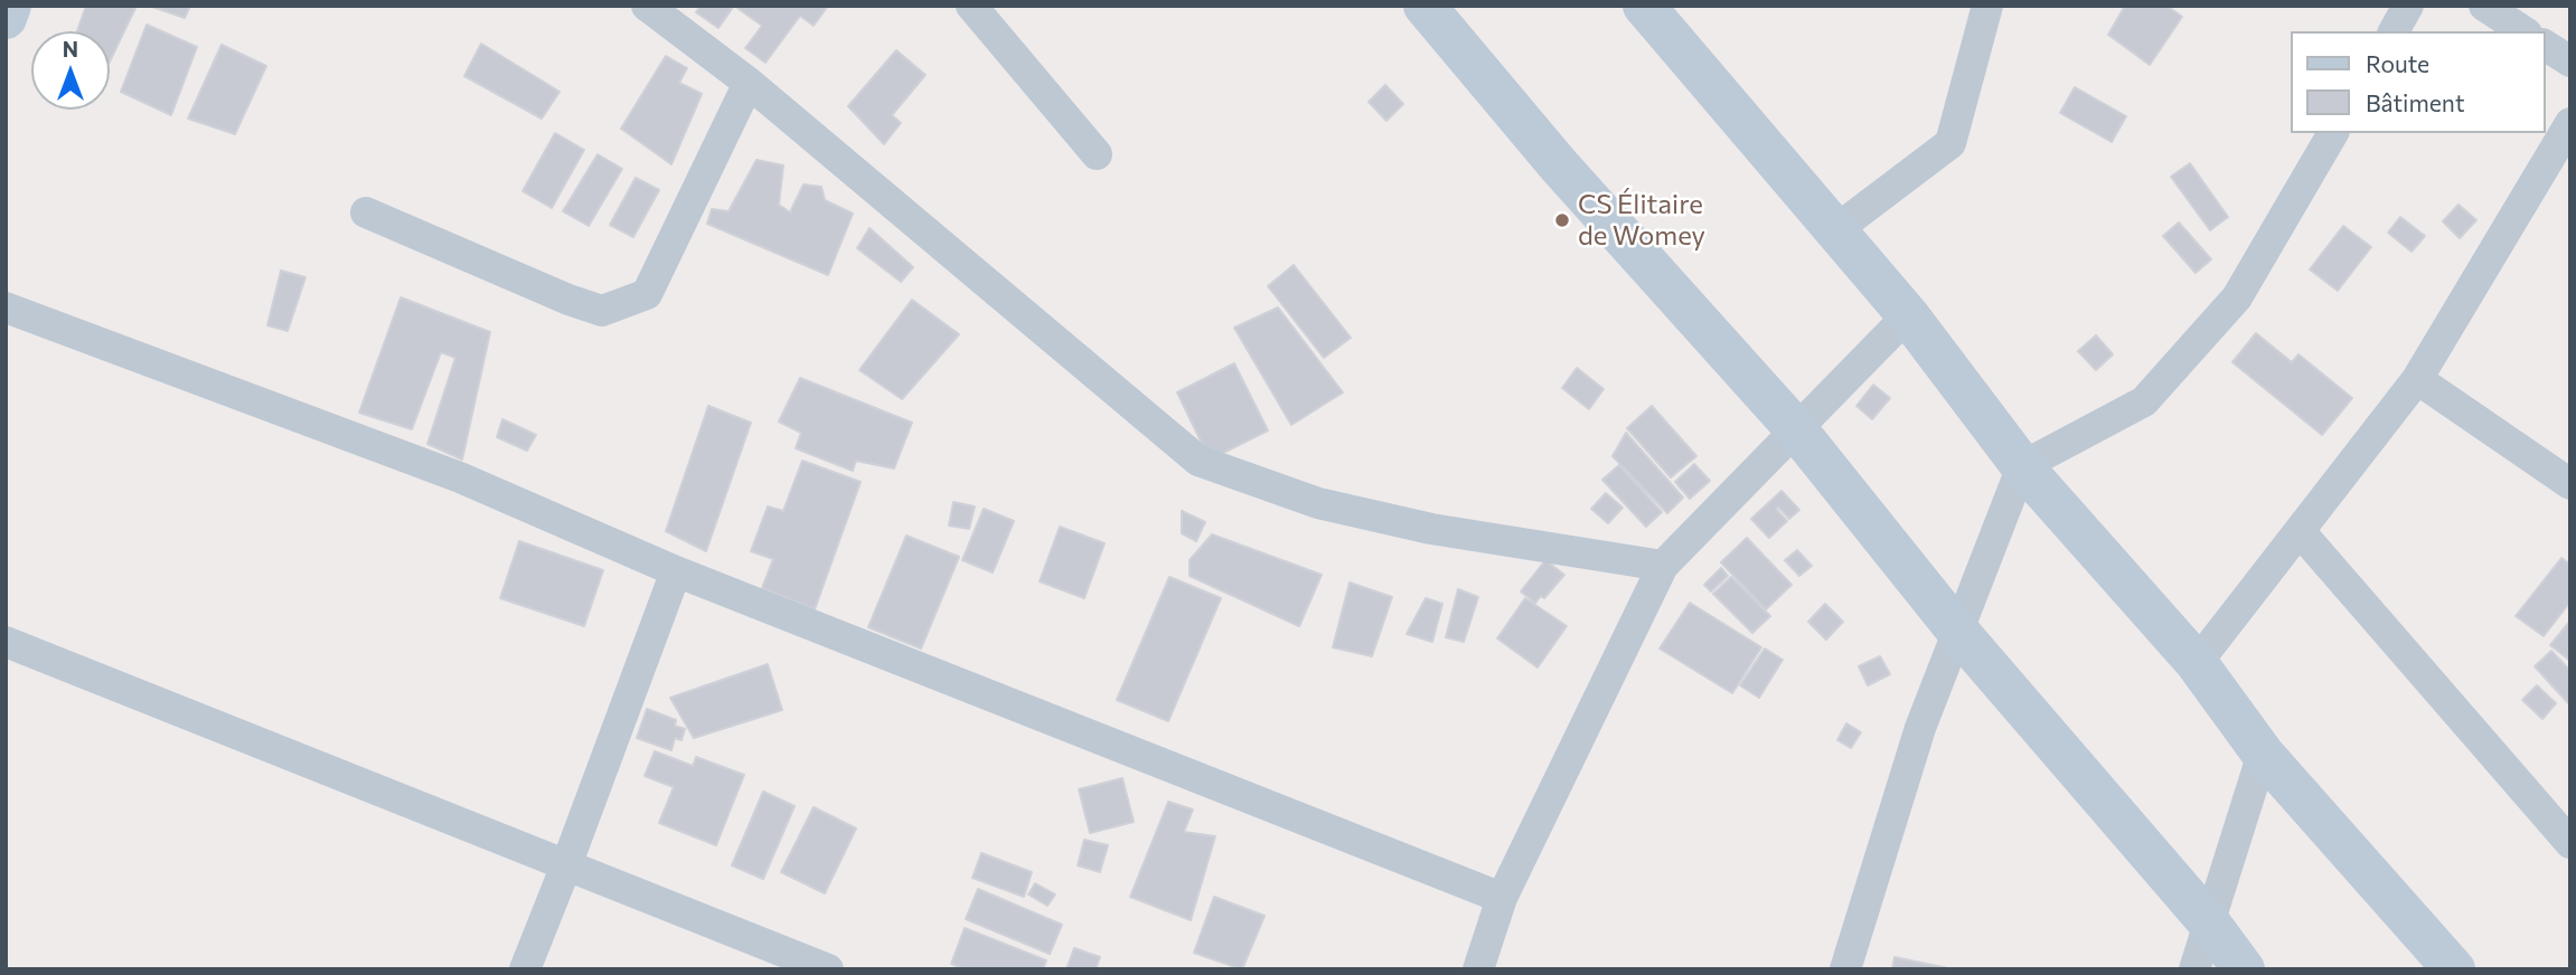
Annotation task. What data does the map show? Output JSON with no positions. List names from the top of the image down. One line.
{"places":["CS Élitaire de Womey"],"legend":["Route","Bâtiment"],"north":"top"}
